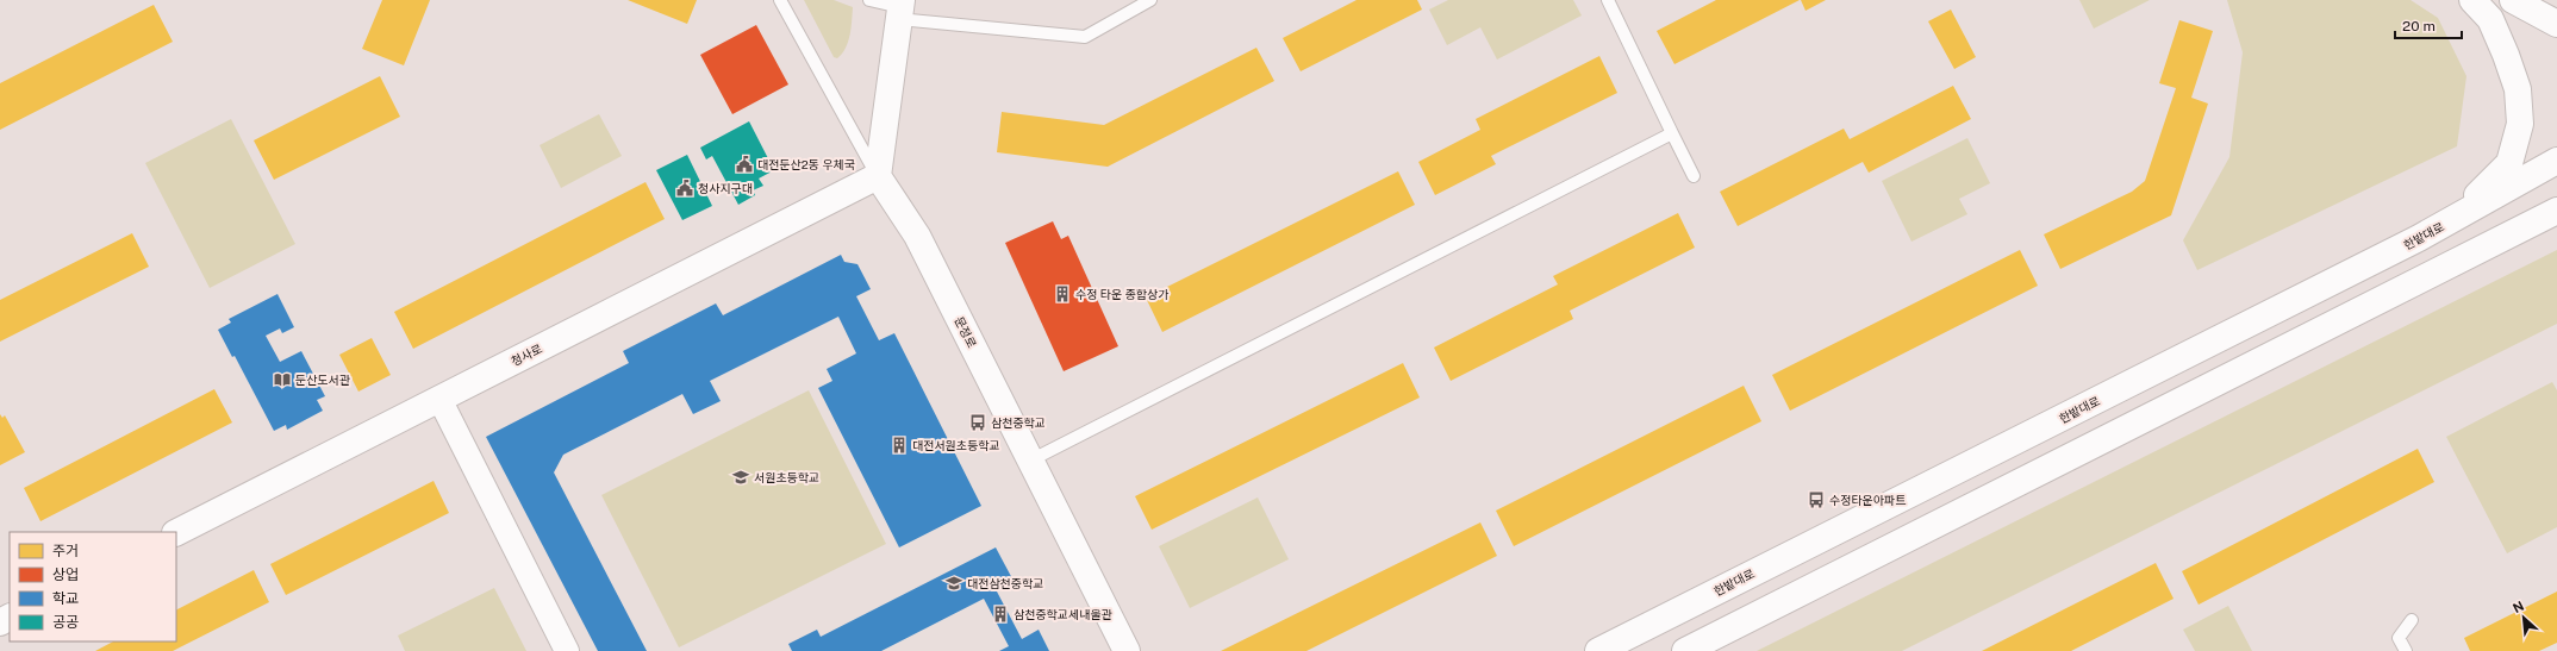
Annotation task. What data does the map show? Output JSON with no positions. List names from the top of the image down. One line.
{"streets":{"main road":["한밭대로","문정로","청사로"]},"crossings":[["문정로","청사로"]],"places":{"public building":["대전둔산2동 우체국","청사지구대"],"building":["수정 타운 종합상가","대전서원초등학교","삼천중학교세내울관"],"library":["둔산도서관"],"bus stop":["삼천중학교","수정타운아파트"],"school or university":["서원초등학교","대전삼천중학교"]},"legend":["주거","상업","학교","공공"],"scale_bar":"20 m","north":"top left"}
